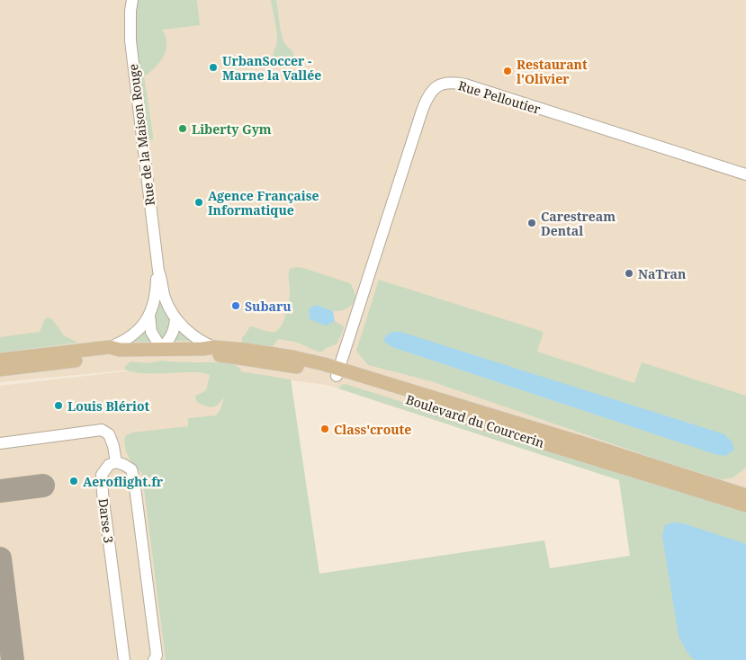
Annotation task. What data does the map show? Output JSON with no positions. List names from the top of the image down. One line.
{"streets":{"main road":["Boulevard du Courcerin"],"street":["Rue Pelloutier","Rue de la Maison Rouge","Darse 3"]},"crossings":[["Rue Pelloutier","Boulevard du Courcerin"]],"places":["UrbanSoccer - Marne la Vallée","Restaurant l'Olivier","Liberty Gym","Agence Française Informatique","Carestream Dental","NaTran","Subaru","Louis Blériot","Class'croute","Aeroflight.fr"]}
